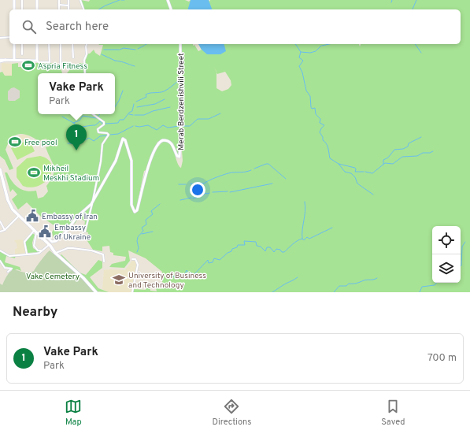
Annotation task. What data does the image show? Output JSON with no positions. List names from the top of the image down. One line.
{"streets":{"street":["Merab Berdzenishvili Street"]},"parks":["Vake Cemetery"],"places":{"sports":["Aspria Fitness","Free pool","Mikheil Meskhi Stadium"],"public building":["Embassy of Iran","Embassy of Ukraine"],"school or university":["University of Business and Technology"]},"page":{"search":"Search here","popup":["Vake Park","Park"],"pins":"1","heading":"Nearby","list":[{"mark":"1","name":"Vake Park","note":"Park","value":"700 m"}],"nav":["Map","Directions","Saved"]}}
